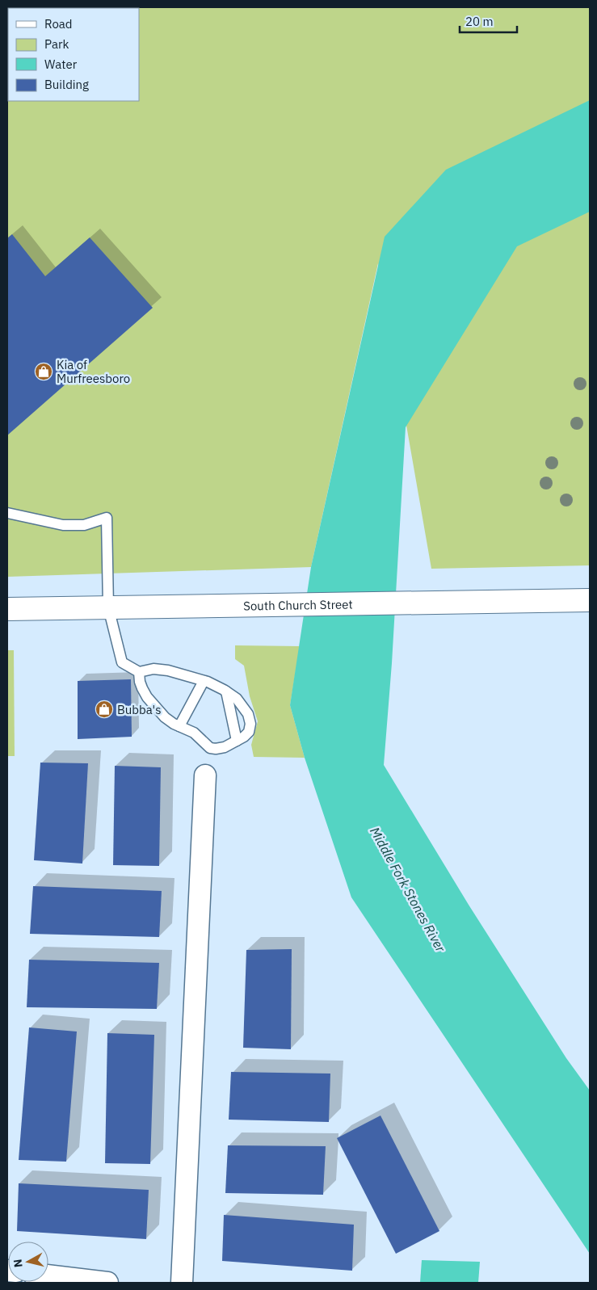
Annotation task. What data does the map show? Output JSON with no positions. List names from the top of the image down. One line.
{"streets":{"highway":["South Church Street"]},"water":["Middle Fork Stones River"],"places":{"shop":["Kia of Murfreesboro","Bubba's"]},"legend":["Road","Park","Water","Building"],"scale_bar":"20 m","north":"left"}
